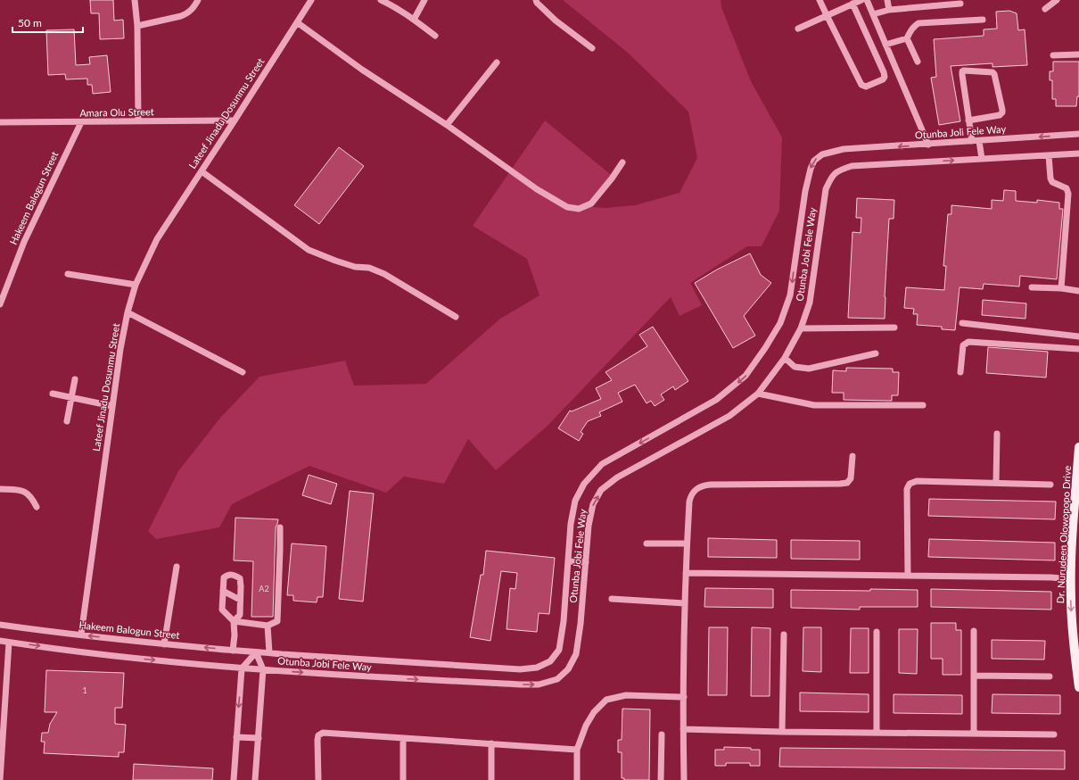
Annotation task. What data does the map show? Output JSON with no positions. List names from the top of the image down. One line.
{"streets":{"main road":["Dr. Nurudeen Olowopopo Drive"],"street":["Amara Olu Street","Lateef Jinadu Dosunmu Street","Otunba Joli Fele Way","Hakeem Balogun Street","Otunba Jobi Fele Way"]},"crossings":[["Amara Olu Street","Lateef Jinadu Dosunmu Street"],["Amara Olu Street","Hakeem Balogun Street"],["Lateef Jinadu Dosunmu Street","Hakeem Balogun Street"],["Otunba Joli Fele Way","Otunba Jobi Fele Way"],["Hakeem Balogun Street","Otunba Jobi Fele Way"]],"one_way":["Dr. Nurudeen Olowopopo Drive"],"house_numbers":["A2","1"],"scale_bar":"50 m"}
